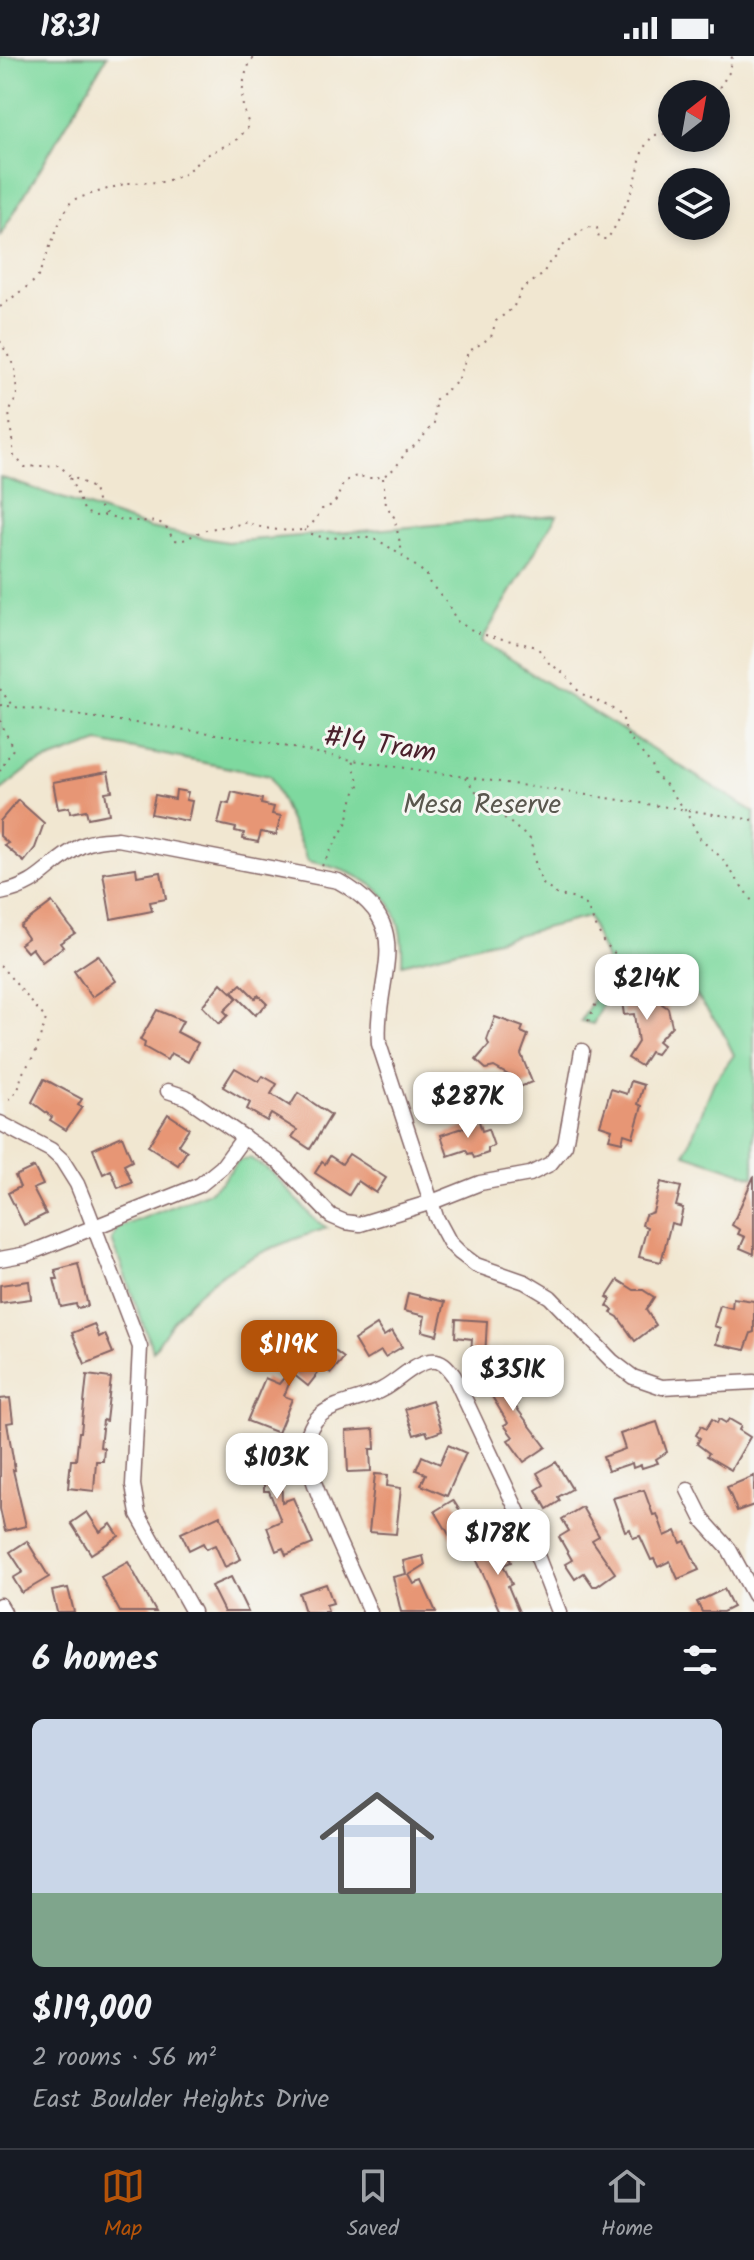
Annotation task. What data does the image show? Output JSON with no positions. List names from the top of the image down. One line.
{"streets":{"path":["#14 Tram"]},"parks":["Mesa Reserve"],"north":"top right","page":{"status":"18:31","price":["$214K","$287K","$119K","$351K","$103K","$178K"],"heading":"6 homes","list":[{"name":"$119,000","note":"2 rooms · 56 m² · East Boulder Heights Drive"}],"tabs":["Map","Saved","Home"]}}
